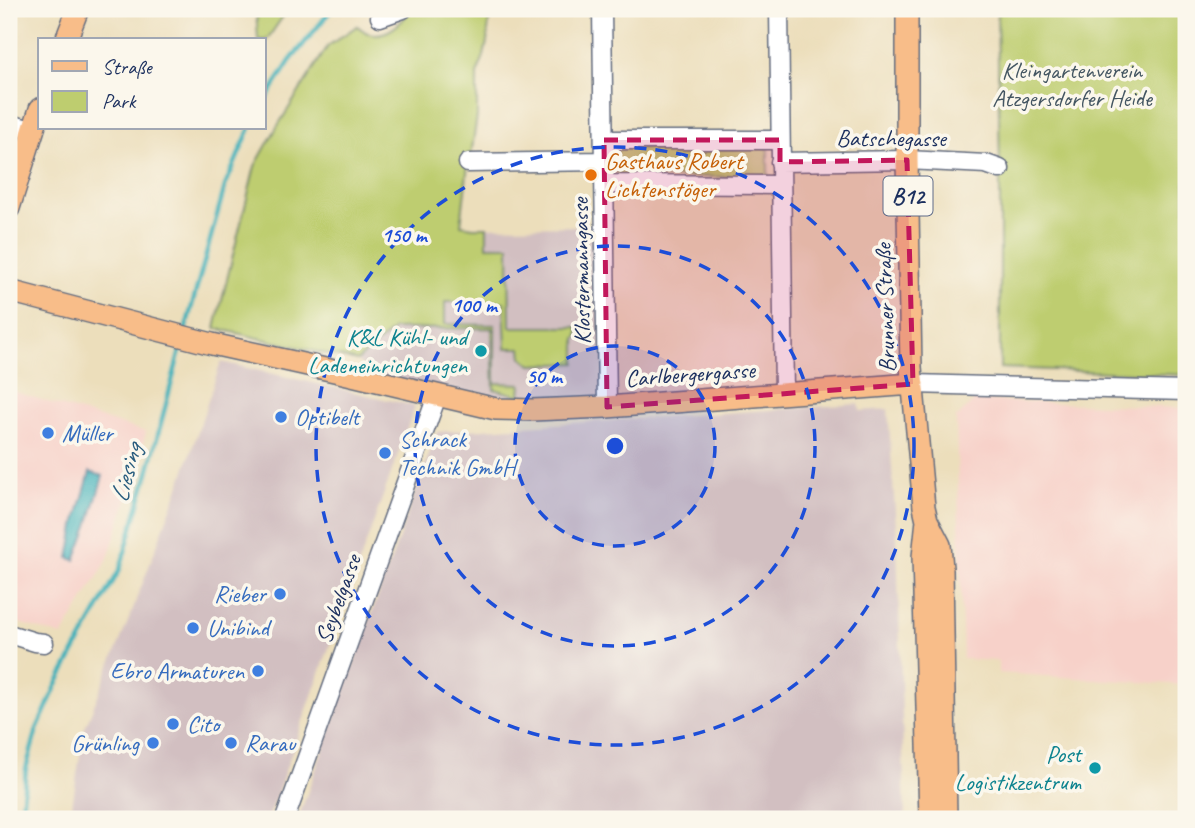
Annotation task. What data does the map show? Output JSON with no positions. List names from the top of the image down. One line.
{"streets":{"main road":["B12","Brunner Straße","Carlbergergasse"],"street":["Batschegasse","Klostermanngasse","Seybelgasse"]},"crossings":[["Batschegasse","Brunner Straße"],["Klostermanngasse","Carlbergergasse"],["Brunner Straße","Carlbergergasse"],["Carlbergergasse","Seybelgasse"]],"water":["Liesing"],"parks":["Kleingartenverein Atzgersdorfer Heide"],"places":["Gasthaus Robert Lichtenstöger","K&L Kühl- und Ladeneinrichtungen","Optibelt","Müller","Schrack Technik GmbH","Rieber","Unibind","Ebro Armaturen","Cito","Grünling","Rarau","Post Logistikzentrum"],"legend":["Straße","Park"],"rings":["150 m","100 m","50 m"]}
